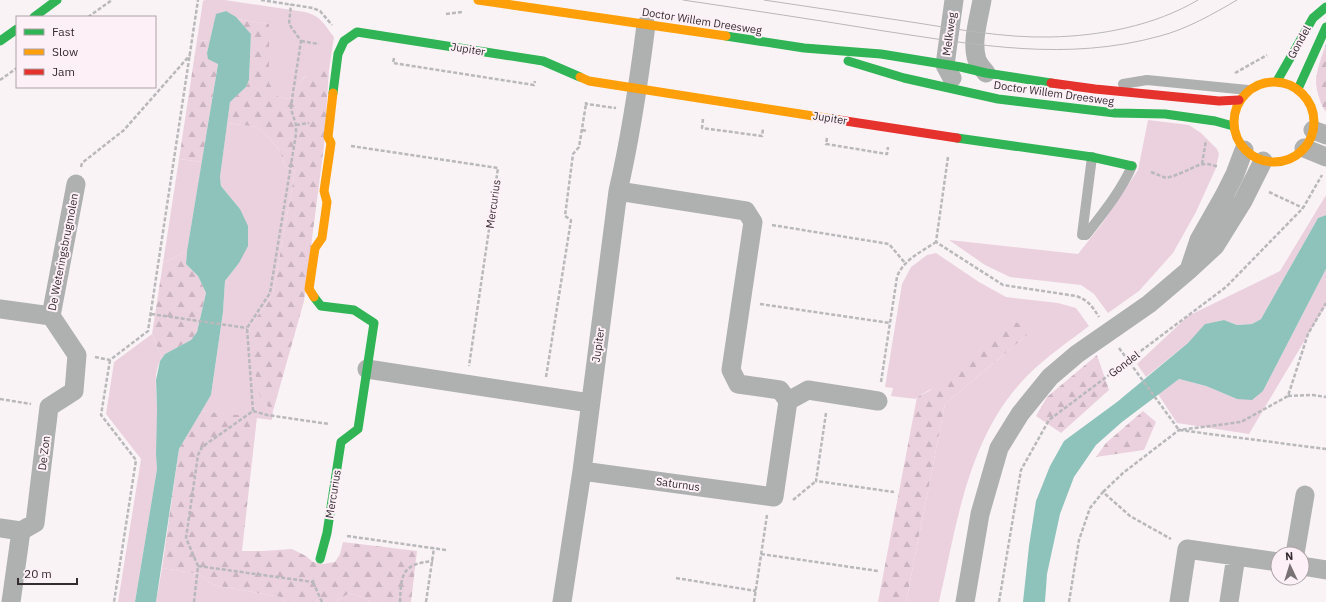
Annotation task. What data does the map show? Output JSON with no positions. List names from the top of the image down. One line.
{"streets":{"street":["Doctor Willem Dreesweg","Melkweg","Gondel","Jupiter","Mercurius","De Weteringsbrugmolen","De Zon","Saturnus"]},"crossings":[["Doctor Willem Dreesweg","Melkweg"],["Doctor Willem Dreesweg","Gondel"],["Doctor Willem Dreesweg","Jupiter"],["Jupiter","Saturnus"]],"legend":["Fast","Slow","Jam"],"scale_bar":"20 m","north":"top"}
